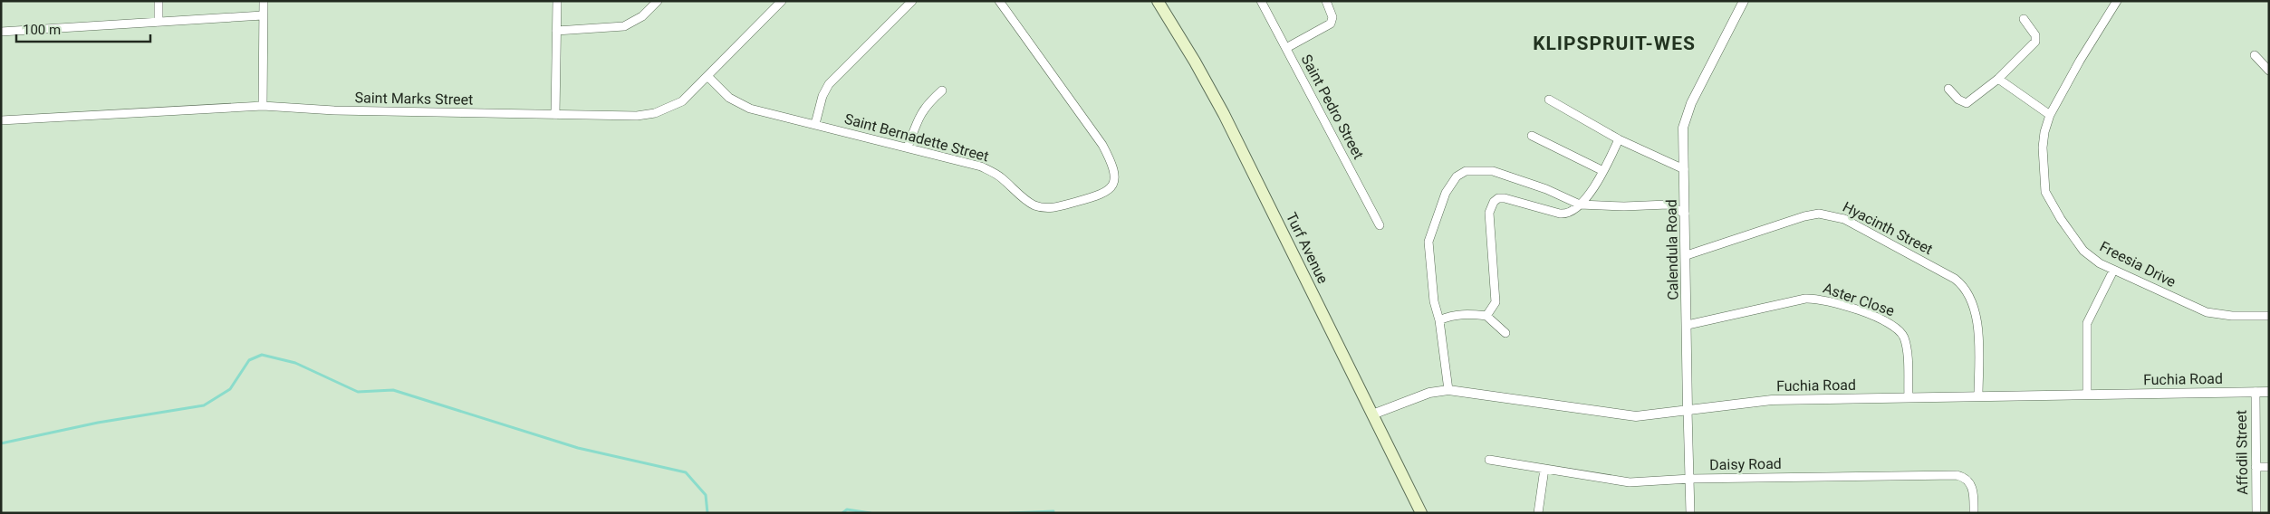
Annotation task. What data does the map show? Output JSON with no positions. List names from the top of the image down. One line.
{"streets":{"main road":["Turf Avenue"],"street":["Saint Marks Street","Saint Pedro Street","Saint Bernadette Street","Hyacinth Street","Calendula Road","Freesia Drive","Aster Close","Fuchia Road","Affodil Street","Daisy Road"]},"crossings":[["Saint Marks Street","Saint Bernadette Street"],["Hyacinth Street","Calendula Road"],["Hyacinth Street","Fuchia Road"],["Turf Avenue","Fuchia Road"],["Calendula Road","Aster Close"],["Calendula Road","Fuchia Road"],["Calendula Road","Daisy Road"],["Aster Close","Fuchia Road"],["Fuchia Road","Affodil Street"]],"districts":["KLIPSPRUIT-WES"],"scale_bar":"100 m"}
